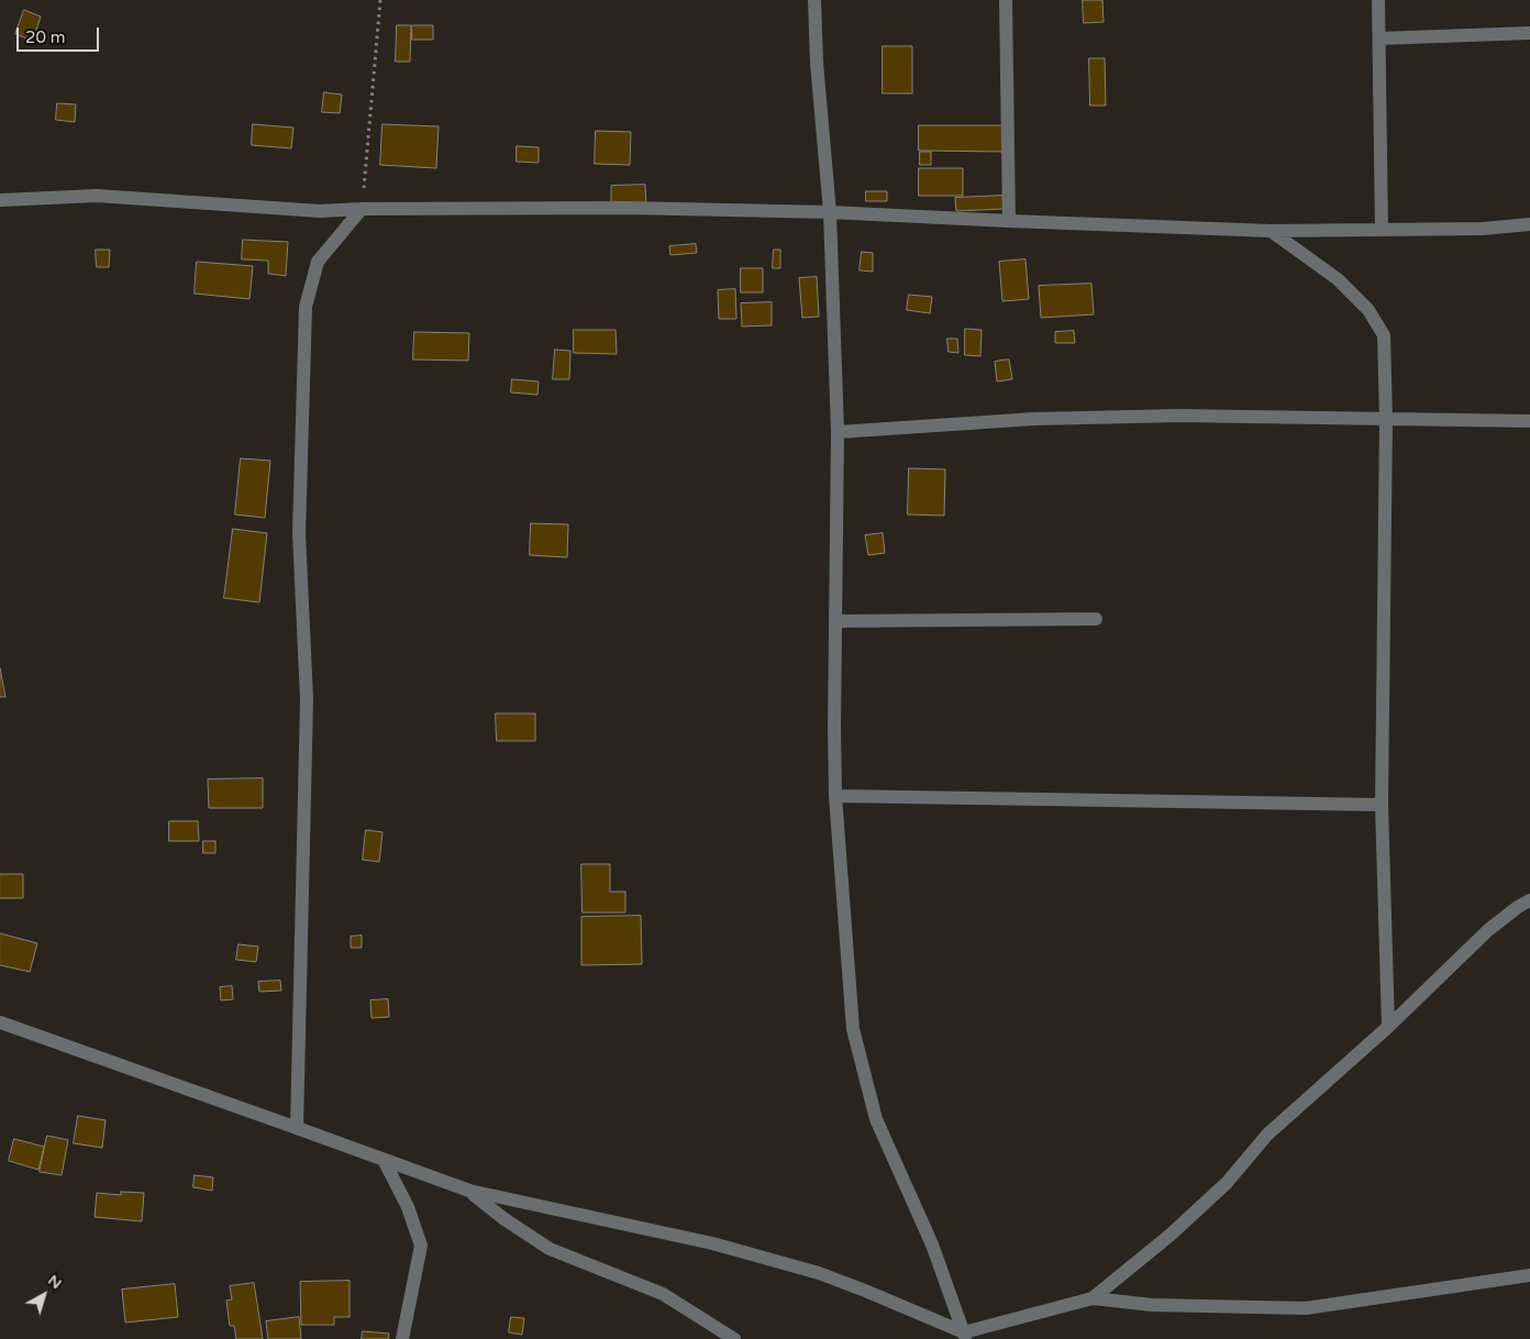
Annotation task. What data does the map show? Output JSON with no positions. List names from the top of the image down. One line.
{"scale_bar":"20 m","north":"top right"}
